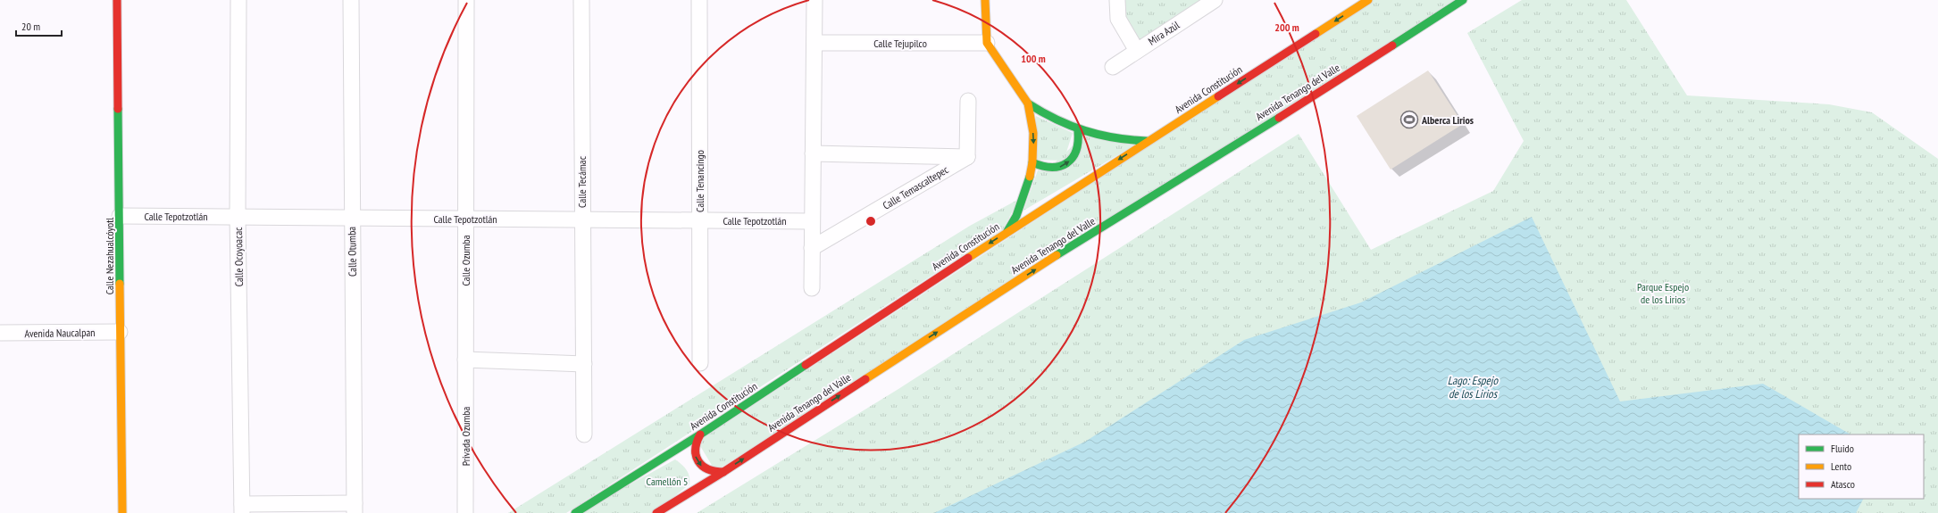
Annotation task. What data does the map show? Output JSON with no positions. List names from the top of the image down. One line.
{"streets":{"main road":["Avenida Constitución","Avenida Tenango del Valle","Calle Nezahualcóyotl"],"street":["Mira Azúl","Calle Tejupilco","Calle Tenancingo","Calle Tecámac","Calle Temascaltepec","Calle Tepotzotlán","Calle Otumba","Calle Ocoyoacac","Calle Ozumba","Avenida Naucalpan","Privada Ozumba"]},"crossings":[["Calle Tenancingo","Calle Tepotzotlán"],["Calle Tecámac","Calle Tepotzotlán"],["Calle Tepotzotlán","Calle Otumba"],["Calle Tepotzotlán","Calle Nezahualcóyotl"],["Calle Tepotzotlán","Calle Ocoyoacac"],["Calle Tepotzotlán","Calle Ozumba"],["Calle Otumba","Calle Ocoyoacac"],["Calle Nezahualcóyotl","Avenida Naucalpan"],["Calle Ozumba","Privada Ozumba"]],"one_way":["Avenida Constitución","Avenida Tenango del Valle"],"water":["Lago: Espejo de los Lirios"],"parks":["Parque Espejo de los Lirios","Camellón 5"],"places":{"sports":["Alberca Lirios"]},"legend":["Fluido","Lento","Atasco"],"scale_bar":"20 m","rings":["200 m","100 m"]}
